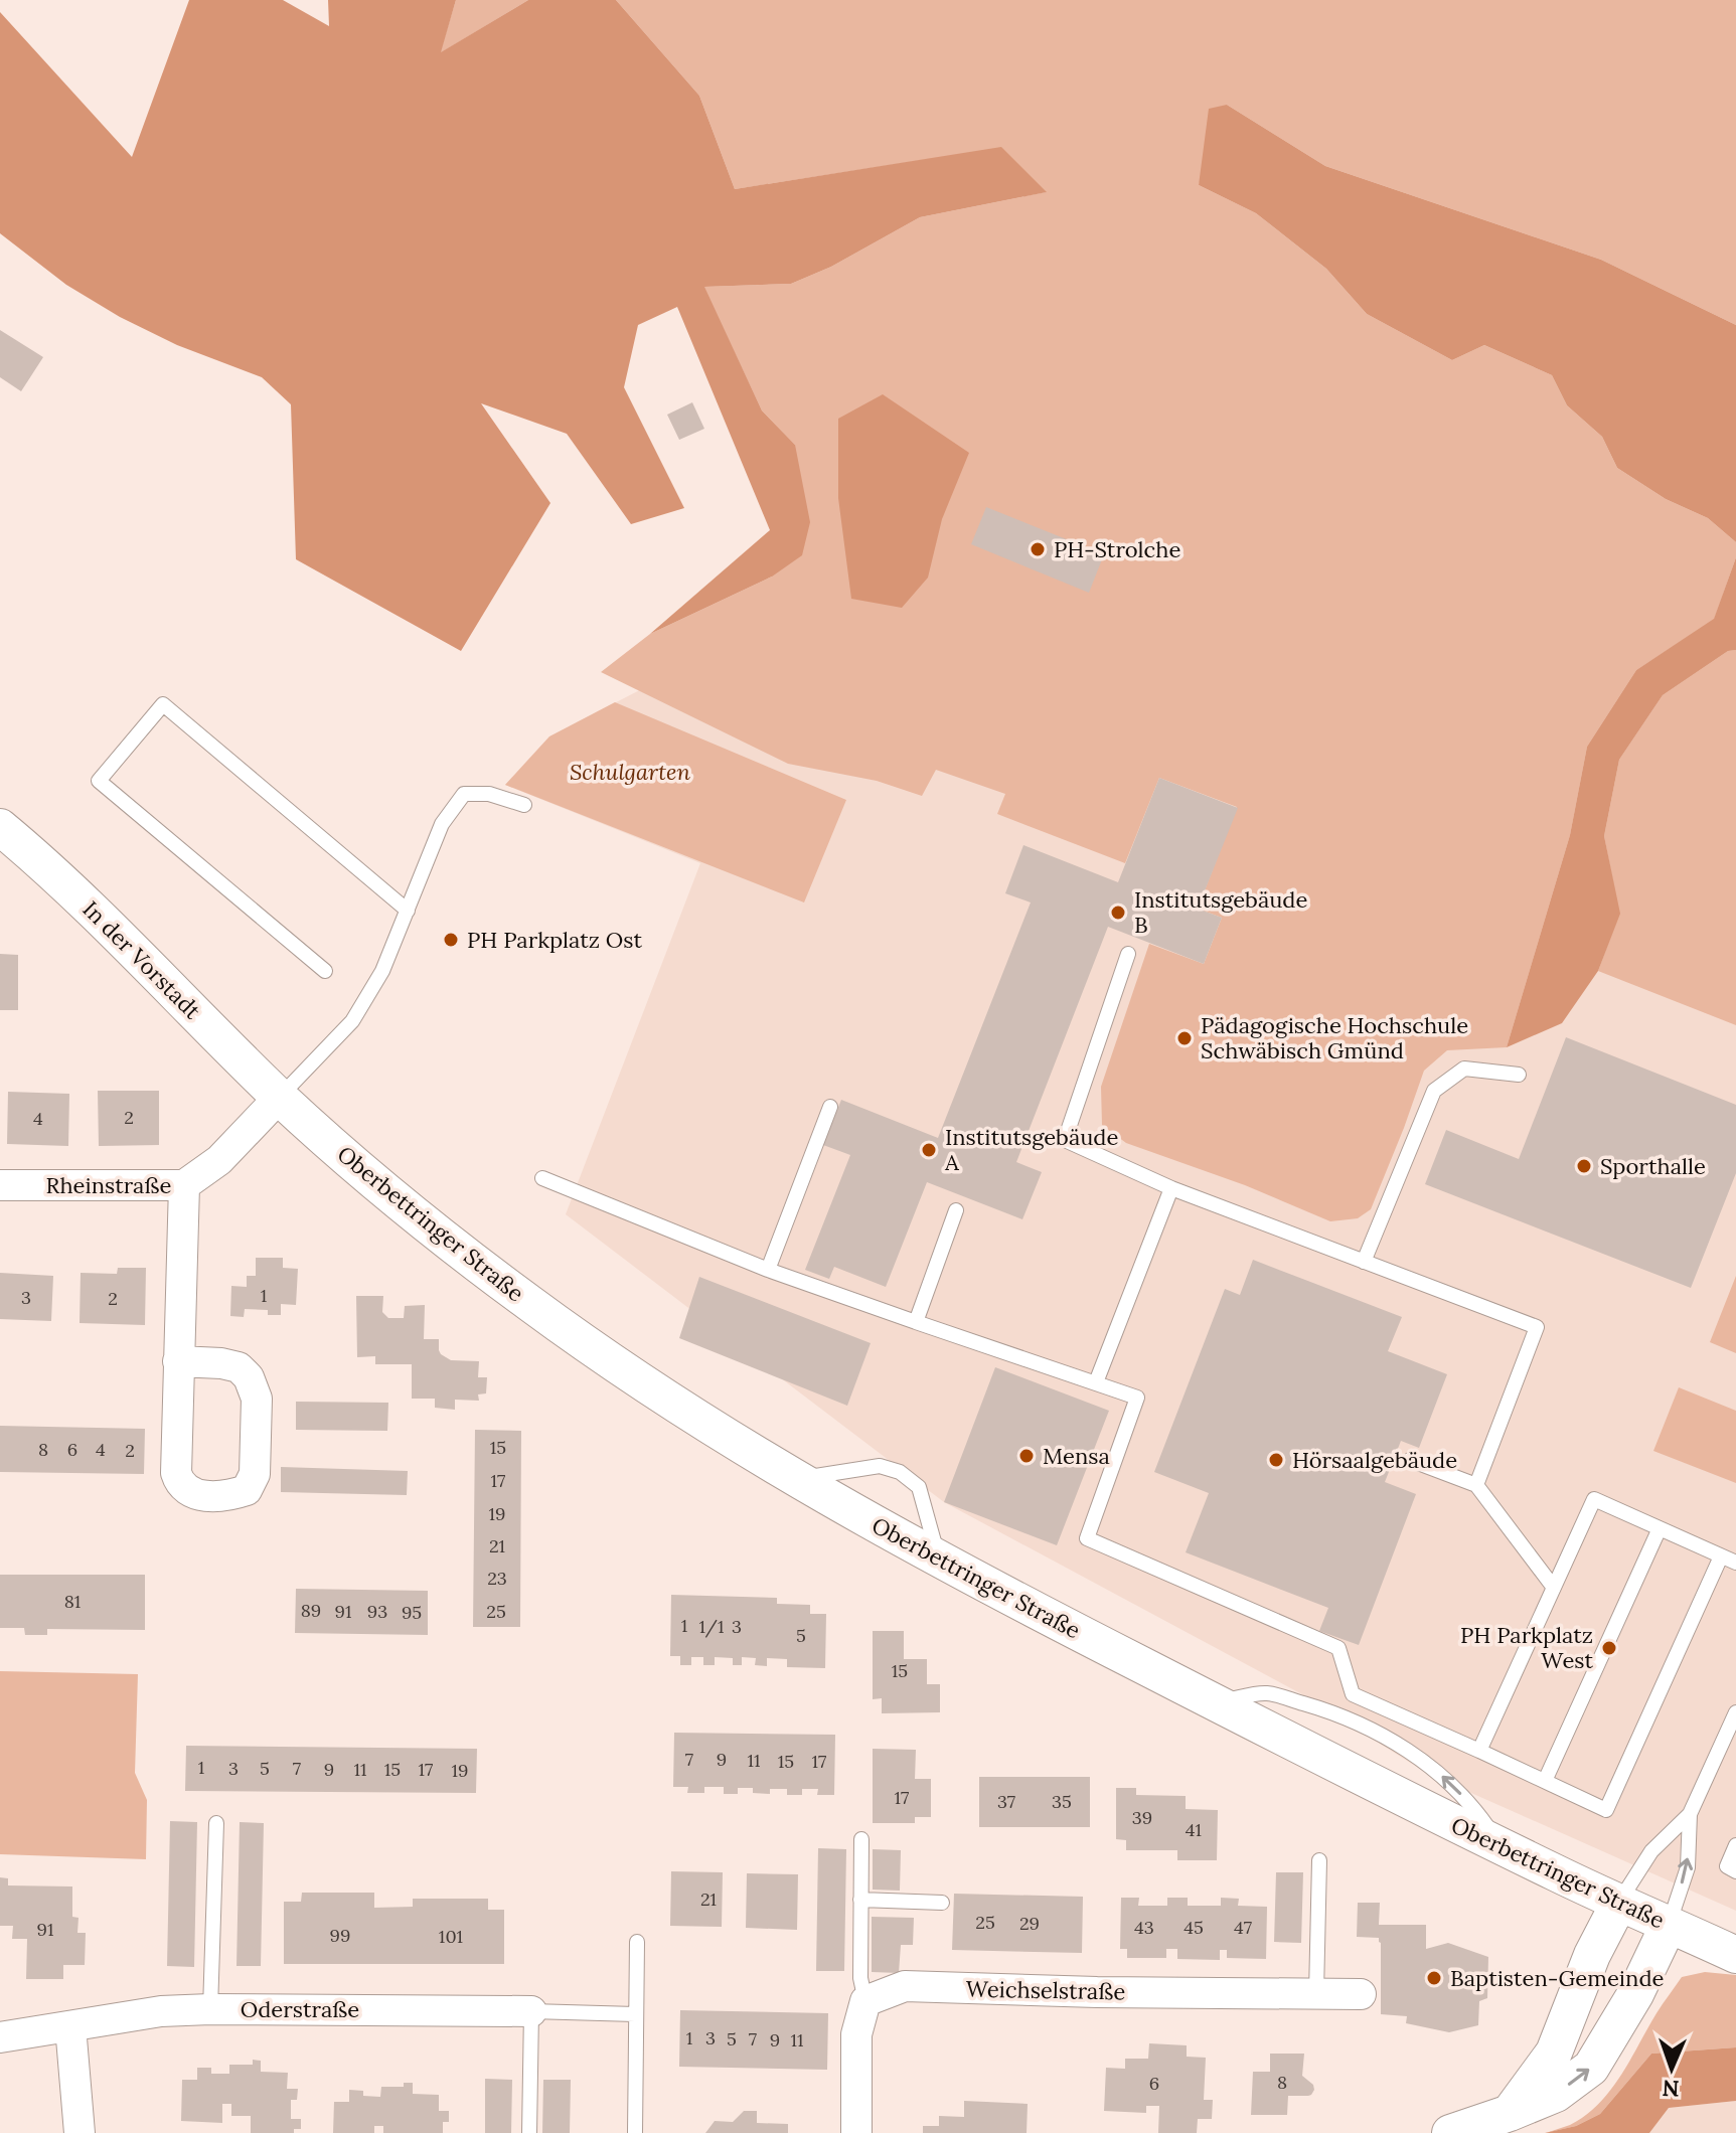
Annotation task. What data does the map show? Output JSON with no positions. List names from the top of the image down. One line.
{"streets":{"street":["In der Vorstadt","Rheinstraße","Oberbettringer Straße","Weichselstraße","Oderstraße"]},"crossings":[["In der Vorstadt","Rheinstraße"],["In der Vorstadt","Oberbettringer Straße"],["Rheinstraße","Oberbettringer Straße"]],"parks":["Schulgarten"],"places":["PH-Strolche","Institutsgebäude B","PH Parkplatz Ost","Pädagogische Hochschule Schwäbisch Gmünd","Institutsgebäude A","Sporthalle","Mensa","Hörsaalgebäude","PH Parkplatz West","Baptisten-Gemeinde"],"house_numbers":["2","4","1","3","2","15","8","6","4","2","17","19","21","23","81","89","91","93","25","95","1","1/1","3","5","15","7","9","11","15","17","1","3","5","7","9","11","15","17","19","17","37","35","39","41","21","25","29","43","45","47","91","99","101","1","3","5","7","9","11","8","6"],"north":"bottom"}
